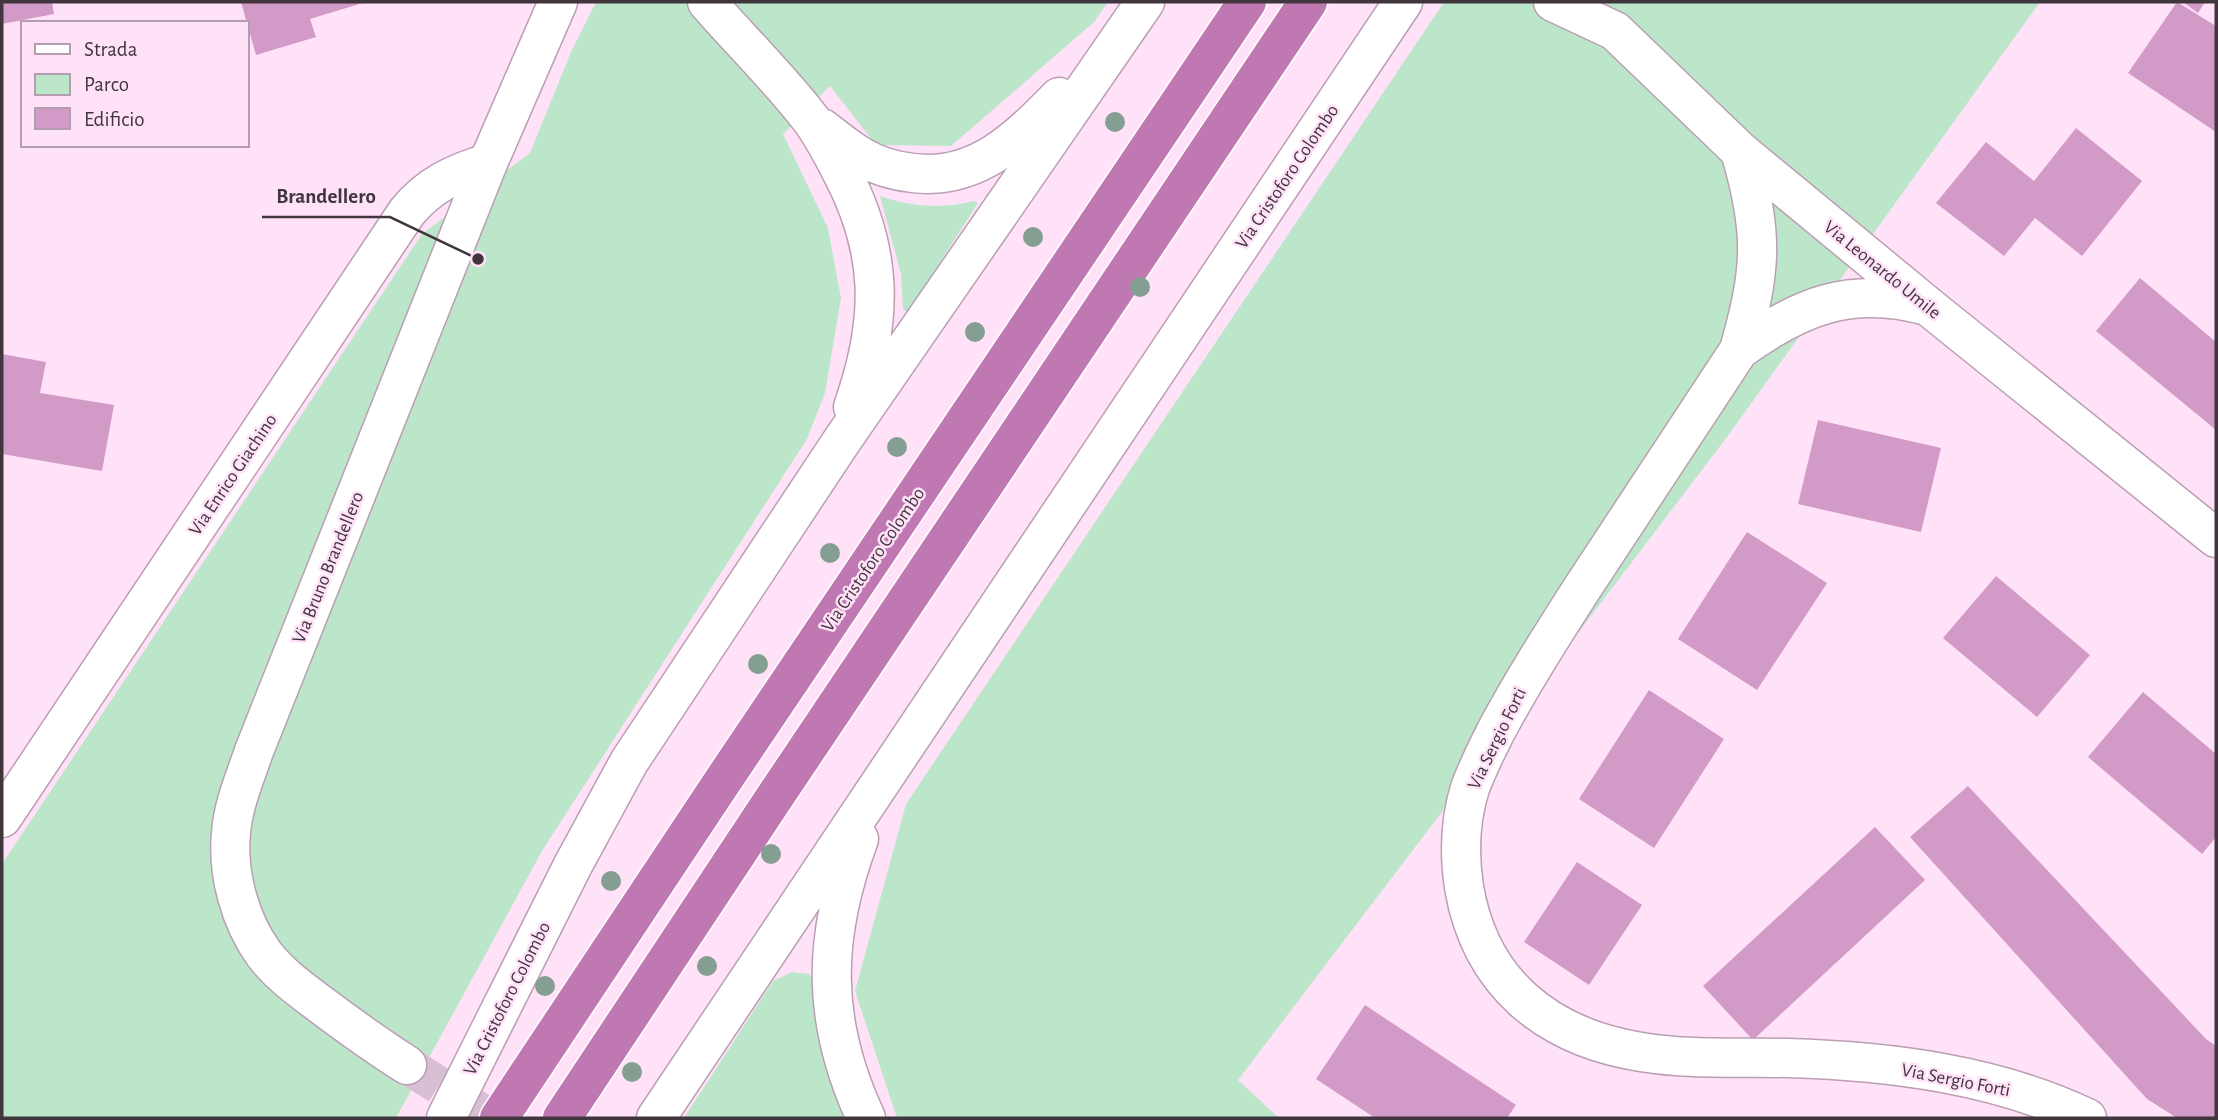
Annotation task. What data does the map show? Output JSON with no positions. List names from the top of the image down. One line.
{"streets":{"highway":["Via Cristoforo Colombo"],"street":["Via Leonardo Umile","Via Enrico Giachino","Via Bruno Brandellero","Via Sergio Forti"]},"crossings":[["Via Leonardo Umile","Via Sergio Forti"],["Via Enrico Giachino","Via Bruno Brandellero"]],"places":["Brandellero"],"legend":["Strada","Parco","Edificio"]}
